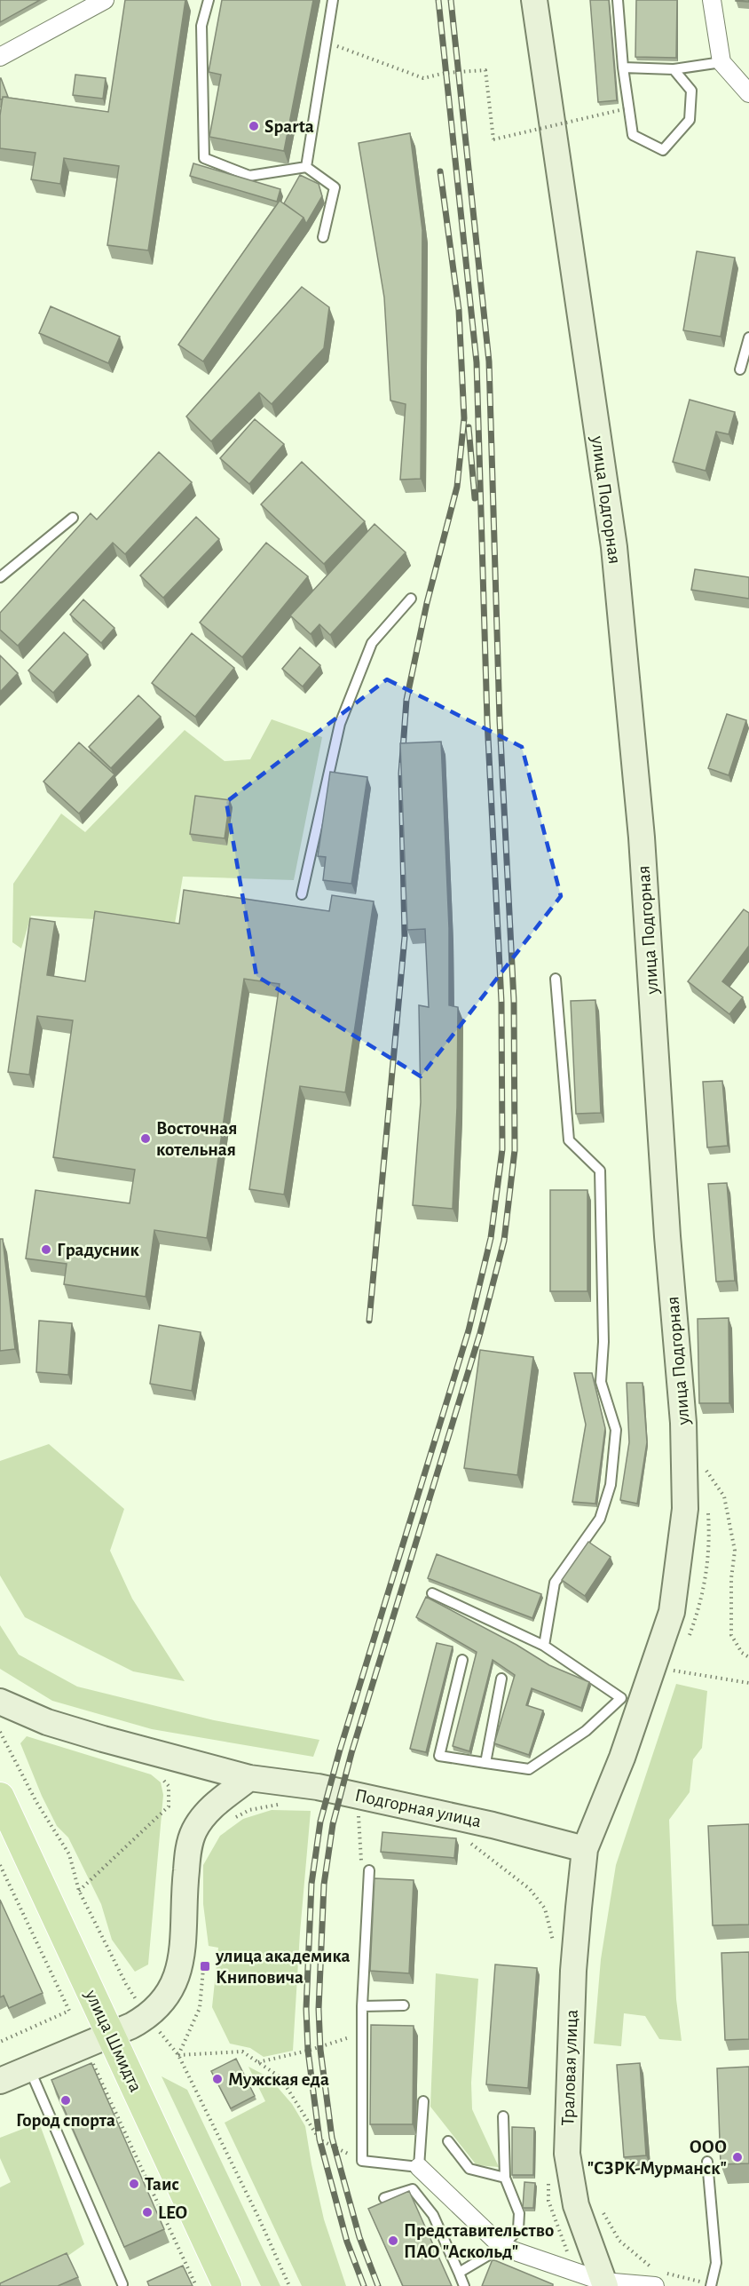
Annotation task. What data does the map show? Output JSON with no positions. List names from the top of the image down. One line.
{"streets":{"main road":["улица Подгорная","Подгорная улица","улица Шмидта","Траловая улица"]},"crossings":[["улица Подгорная","Подгорная улица"],["улица Подгорная","Траловая улица"],["Подгорная улица","Траловая улица"]],"places":{"other":["Sparta","Восточная котельная","Градусник","Мужская еда","Город спорта","ООО \"СЗРК-Мурманск\"","Таис","LEO","Представительство ПАО \"Аскольд\""],"transit":["улица академика Книповича"]}}
